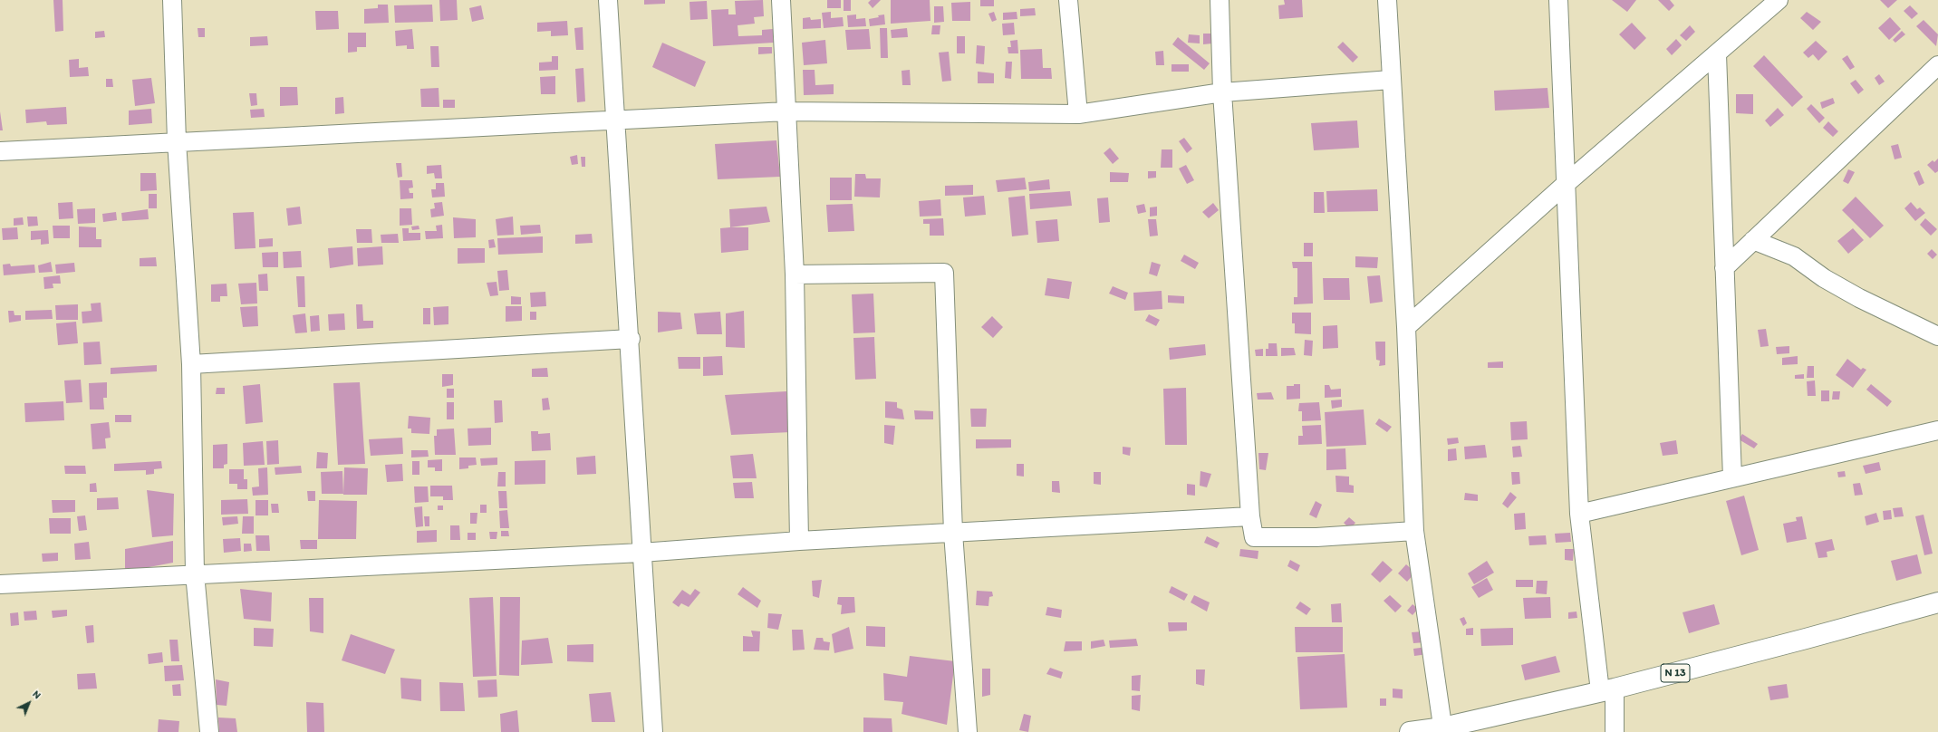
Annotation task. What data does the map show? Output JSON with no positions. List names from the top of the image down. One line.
{"streets":{"main road":["N 13"]},"north":"top right"}
